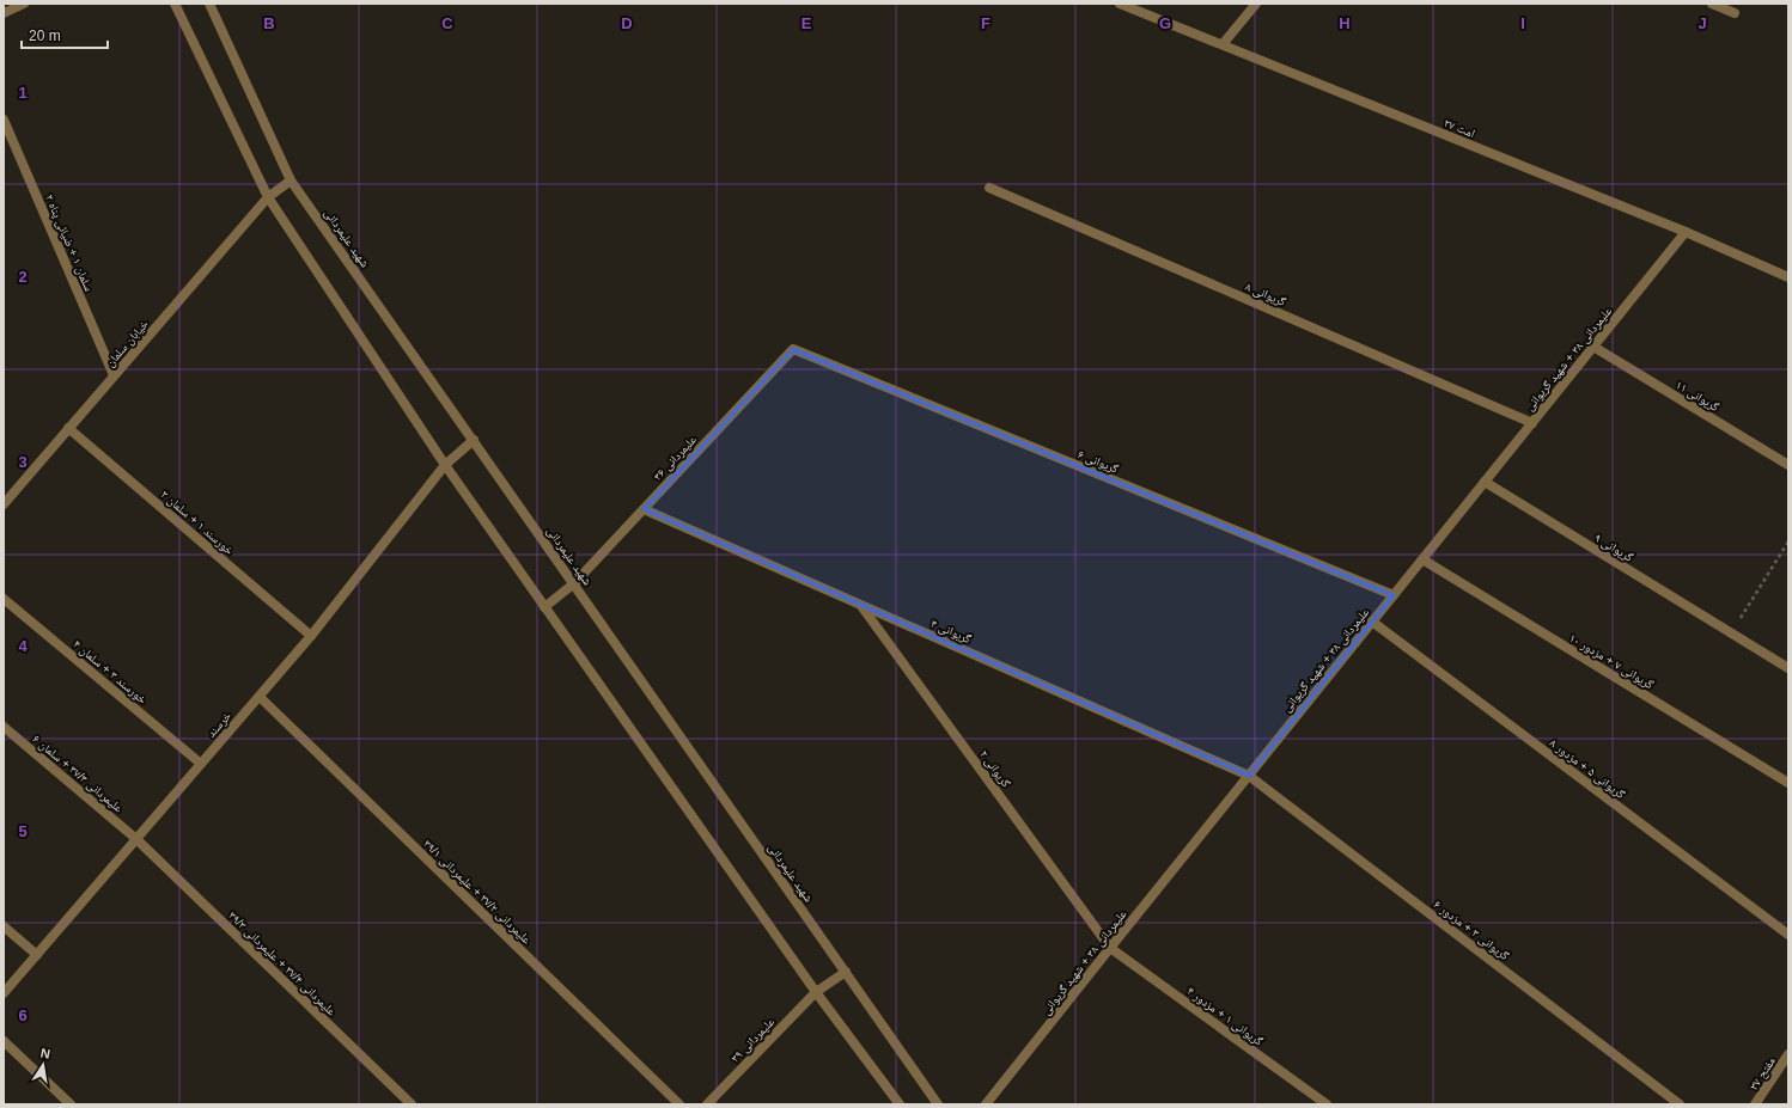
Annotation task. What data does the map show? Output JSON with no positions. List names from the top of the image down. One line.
{"streets":{"street":["امت ۲۷","شهید علیمردانی","سلمان ۱ + ضیائی پناه ۲","گریوانی ۸","خیابان سلمان","علیمردانی ۳۸ + شهید گریوانی","گریوانی ۱۱","علیمردانی ۳۶","گریوانی ۶","خورسند ۱ + سلمان ۲","گریوانی ۹","گریوانی ۴","گریوانی ۷ + مزدور ۱۰","خورسند ۳ + سلمان ۴","خرسند","گریوانی ۲","گریوانی ۵ + مزدور ۸","علیمردانی ۳۷/۳ + سلمان ۶","علیمردانی ۳۷/۲ + علیمردانی ۳۹/۱","گریوانی ۳ + مزدور ۶","علیمردانی ۳۷/۴ + علیمردانی ۳۹/۳","گریوانی ۱ + مزدور ۴","علیمردانی ۳۹","مفتح ۳۷"]},"crossings":[["امت ۲۷","علیمردانی ۳۸ + شهید گریوانی"],["شهید علیمردانی","خیابان سلمان"],["شهید علیمردانی","علیمردانی ۳۶"],["شهید علیمردانی","خرسند"],["شهید علیمردانی","علیمردانی ۳۹"],["سلمان ۱ + ضیائی پناه ۲","خیابان سلمان"],["گریوانی ۸","علیمردانی ۳۸ + شهید گریوانی"],["خیابان سلمان","خورسند ۱ + سلمان ۲"],["علیمردانی ۳۸ + شهید گریوانی","گریوانی ۱۱"],["علیمردانی ۳۸ + شهید گریوانی","گریوانی ۶"],["علیمردانی ۳۸ + شهید گریوانی","گریوانی ۹"],["علیمردانی ۳۸ + شهید گریوانی","گریوانی ۴"],["علیمردانی ۳۸ + شهید گریوانی","گریوانی ۷ + مزدور ۱۰"],["علیمردانی ۳۸ + شهید گریوانی","گریوانی ۲"],["علیمردانی ۳۸ + شهید گریوانی","گریوانی ۵ + مزدور ۸"],["علیمردانی ۳۸ + شهید گریوانی","گریوانی ۳ + مزدور ۶"],["علیمردانی ۳۸ + شهید گریوانی","گریوانی ۱ + مزدور ۴"],["علیمردانی ۳۶","گریوانی ۶"],["علیمردانی ۳۶","گریوانی ۴"],["خورسند ۱ + سلمان ۲","خرسند"],["گریوانی ۴","گریوانی ۲"],["گریوانی ۴","گریوانی ۳ + مزدور ۶"],["خورسند ۳ + سلمان ۴","خرسند"],["خرسند","علیمردانی ۳۷/۳ + سلمان ۶"],["خرسند","علیمردانی ۳۷/۲ + علیمردانی ۳۹/۱"],["خرسند","علیمردانی ۳۷/۴ + علیمردانی ۳۹/۳"],["گریوانی ۲","گریوانی ۱ + مزدور ۴"],["علیمردانی ۳۷/۳ + سلمان ۶","علیمردانی ۳۷/۴ + علیمردانی ۳۹/۳"]],"scale_bar":"20 m","north":"top","grid":{"columns":["B","C","D","E","F","G","H","I","J"],"rows":["1","2","3","4","5","6"]}}
